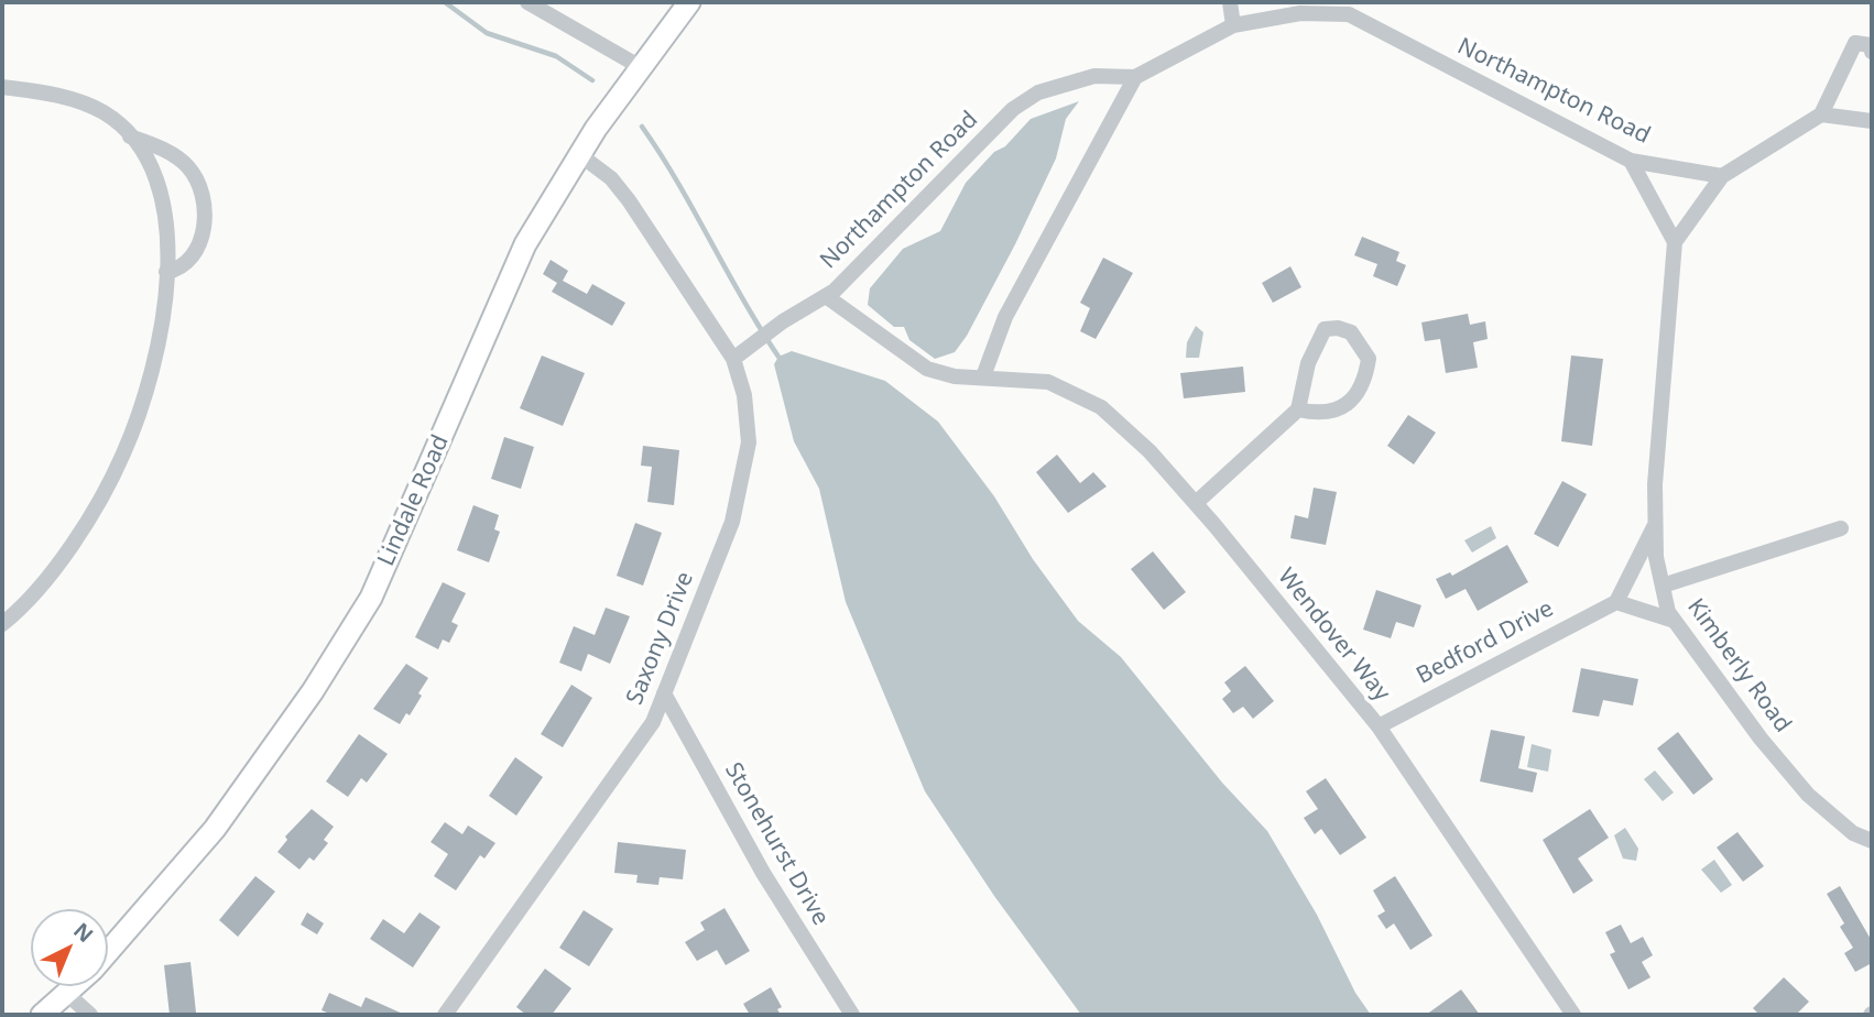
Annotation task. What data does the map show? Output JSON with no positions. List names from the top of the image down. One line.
{"streets":{"street":["Northampton Road","Lindale Road","Wendover Way","Saxony Drive","Bedford Drive","Kimberly Road","Stonehurst Drive"]},"crossings":[["Northampton Road","Wendover Way"],["Northampton Road","Saxony Drive"],["Wendover Way","Bedford Drive"],["Saxony Drive","Stonehurst Drive"]],"north":"top right"}
